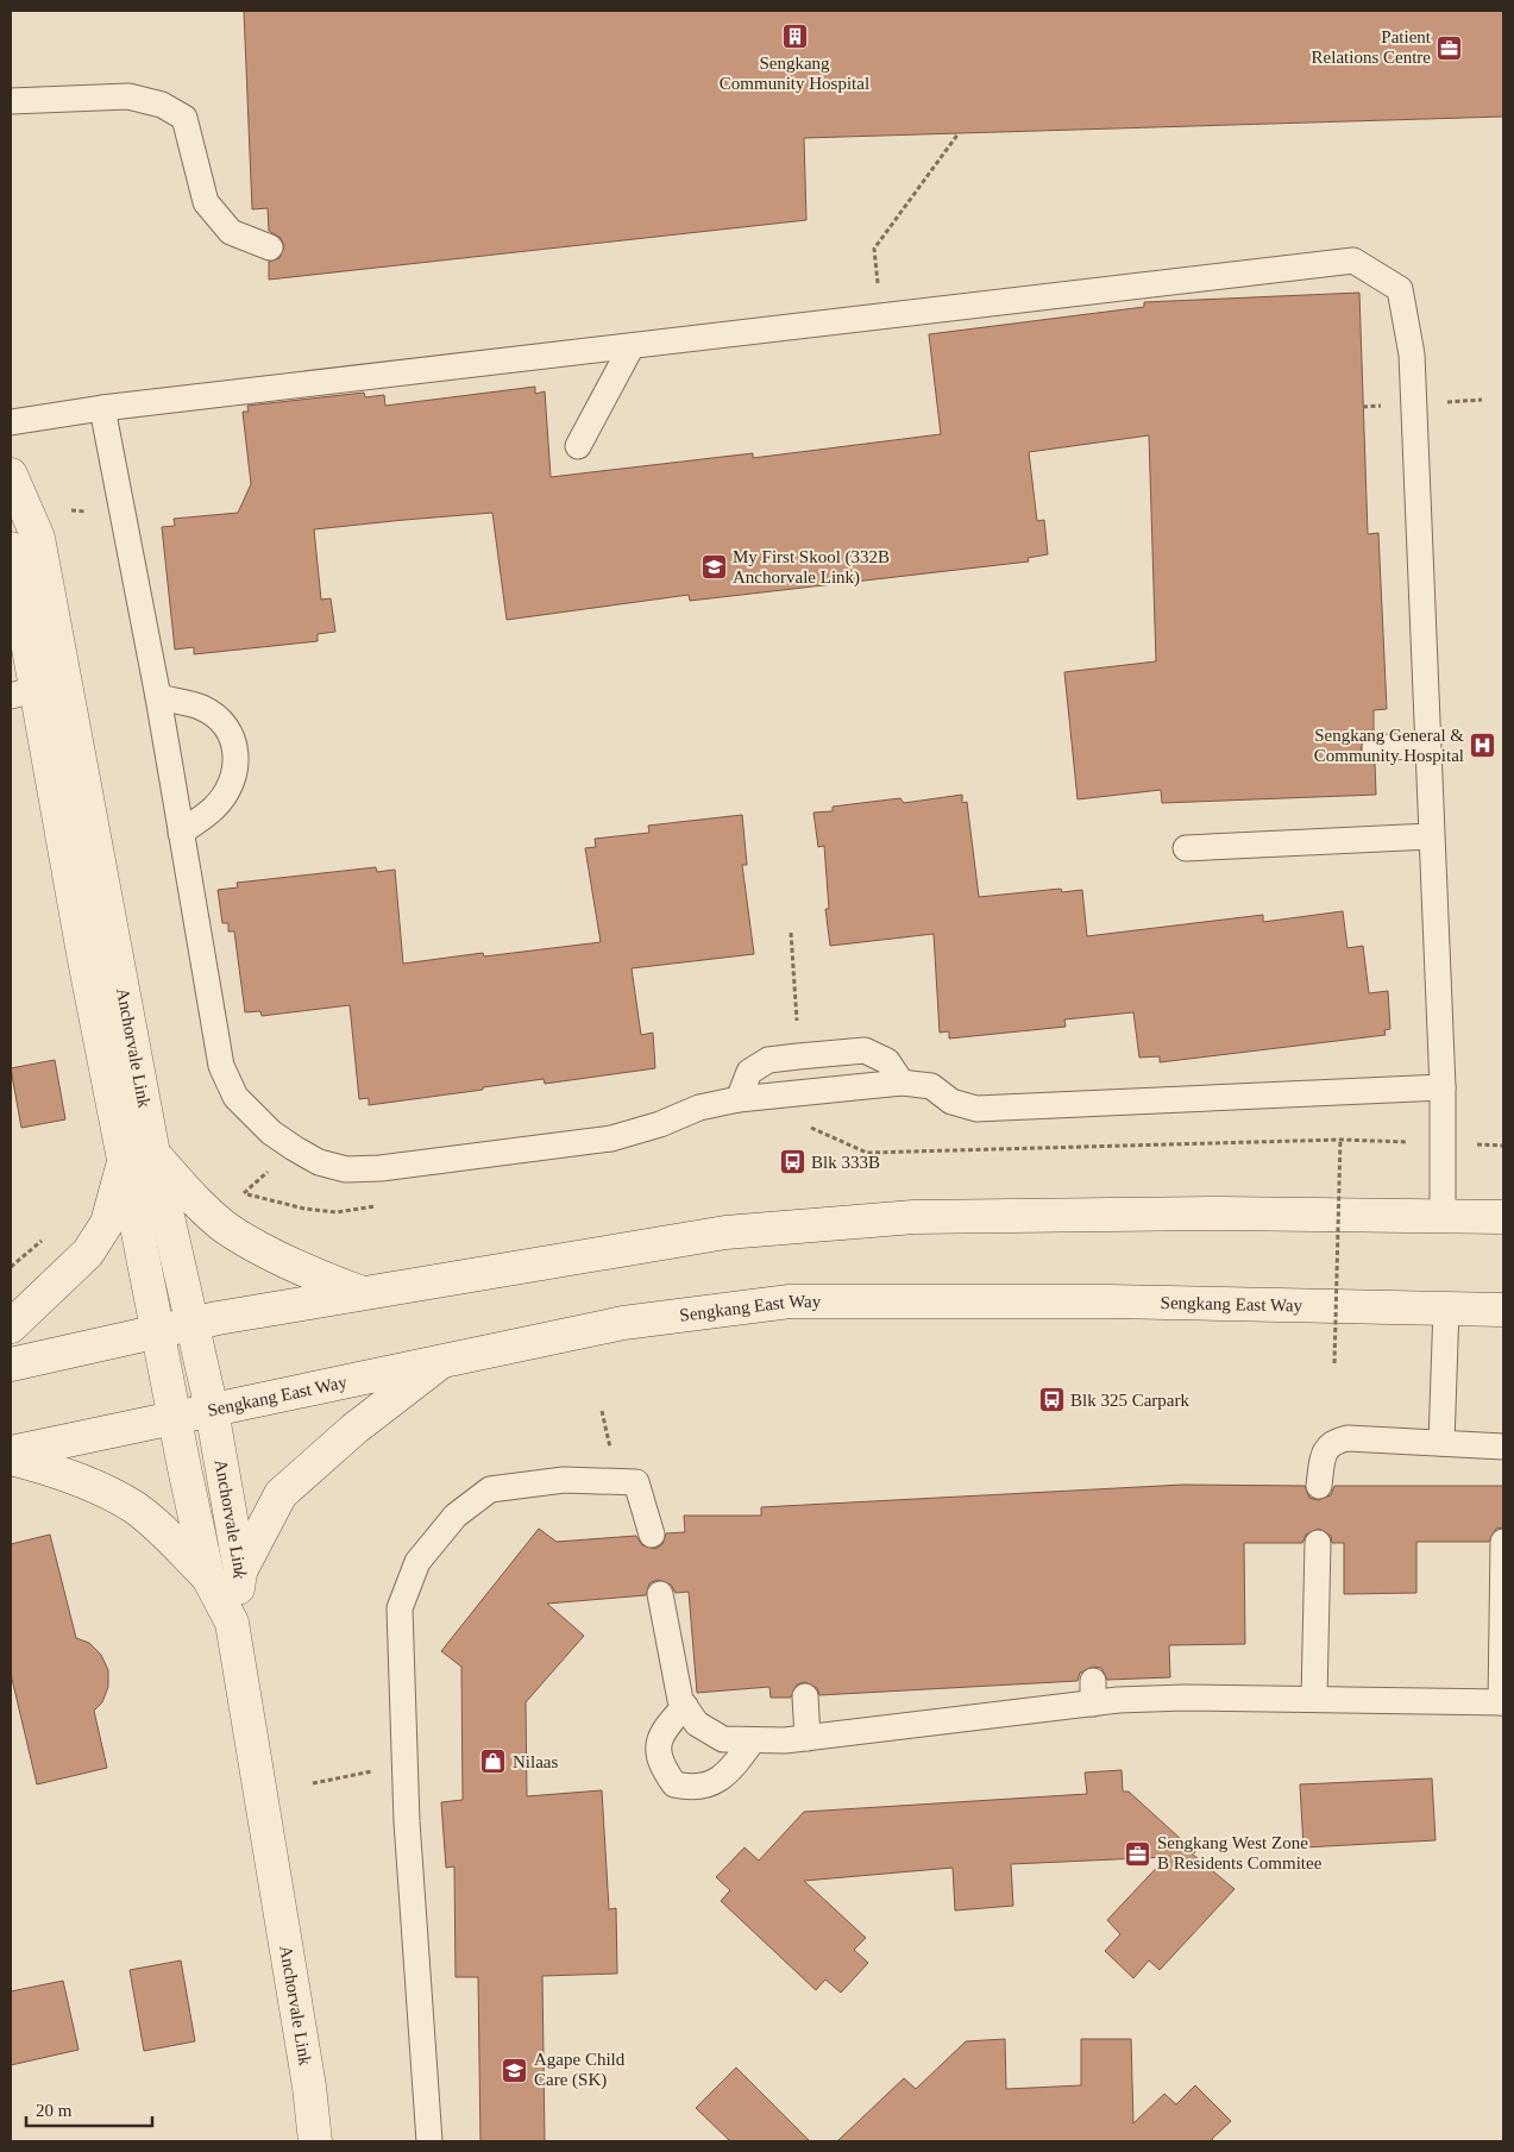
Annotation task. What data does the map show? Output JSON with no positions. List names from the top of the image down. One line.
{"streets":{"main road":["Anchorvale Link","Sengkang East Way"]},"crossings":[["Anchorvale Link","Sengkang East Way"]],"places":{"building":["Sengkang Community Hospital"],"office":["Patient Relations Centre","Sengkang West Zone B Residents Commitee"],"school or university":["My First Skool (332B Anchorvale Link)","Agape Child Care (SK)"],"hospital":["Sengkang General & Community Hospital"],"bus stop":["Blk 333B","Blk 325 Carpark"],"shop":["Nilaas"]},"scale_bar":"20 m"}
